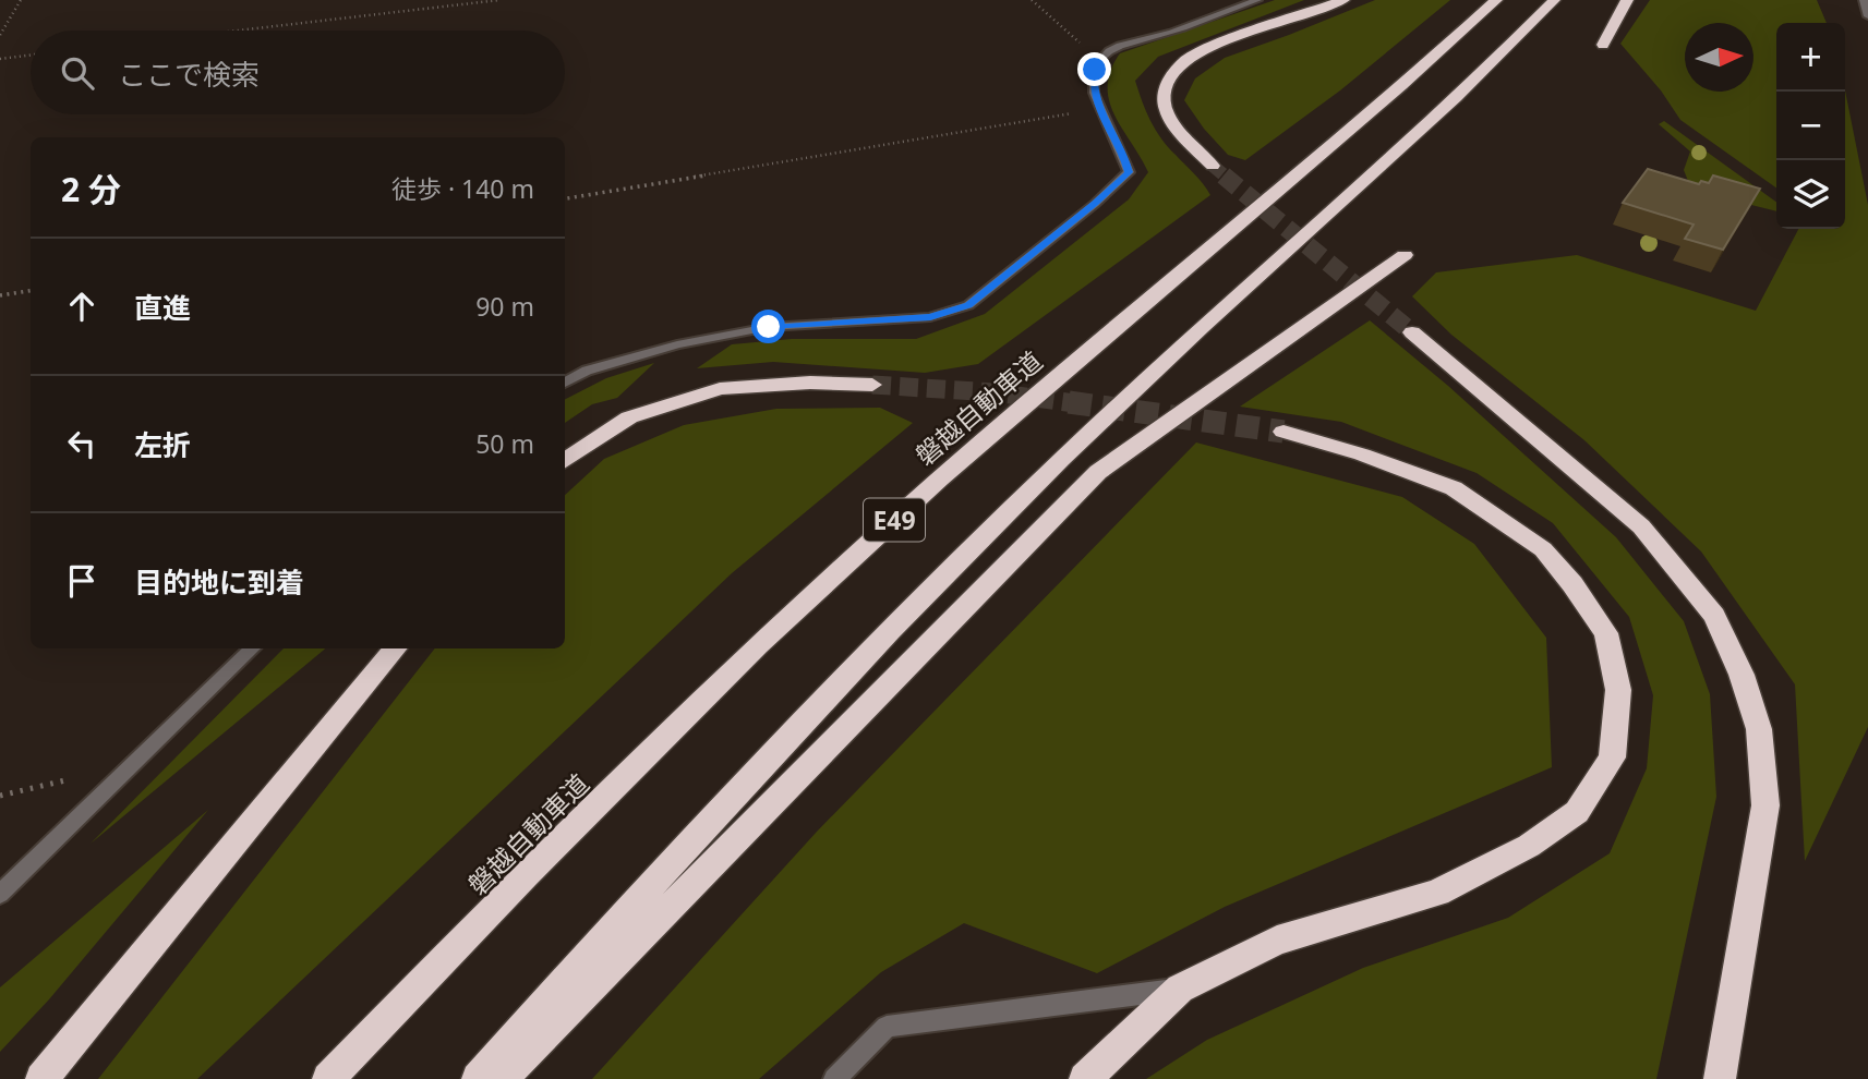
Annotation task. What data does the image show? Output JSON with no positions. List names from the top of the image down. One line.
{"streets":{"highway":["磐越自動車道","E49"]},"north":"right","page":{"map_buttons":["+","−"],"search":"ここで検索","heading":["2 分","徒歩 · 140 m"],"list":[["直進","90 m"],["左折","50 m"],"目的地に到着"]}}
